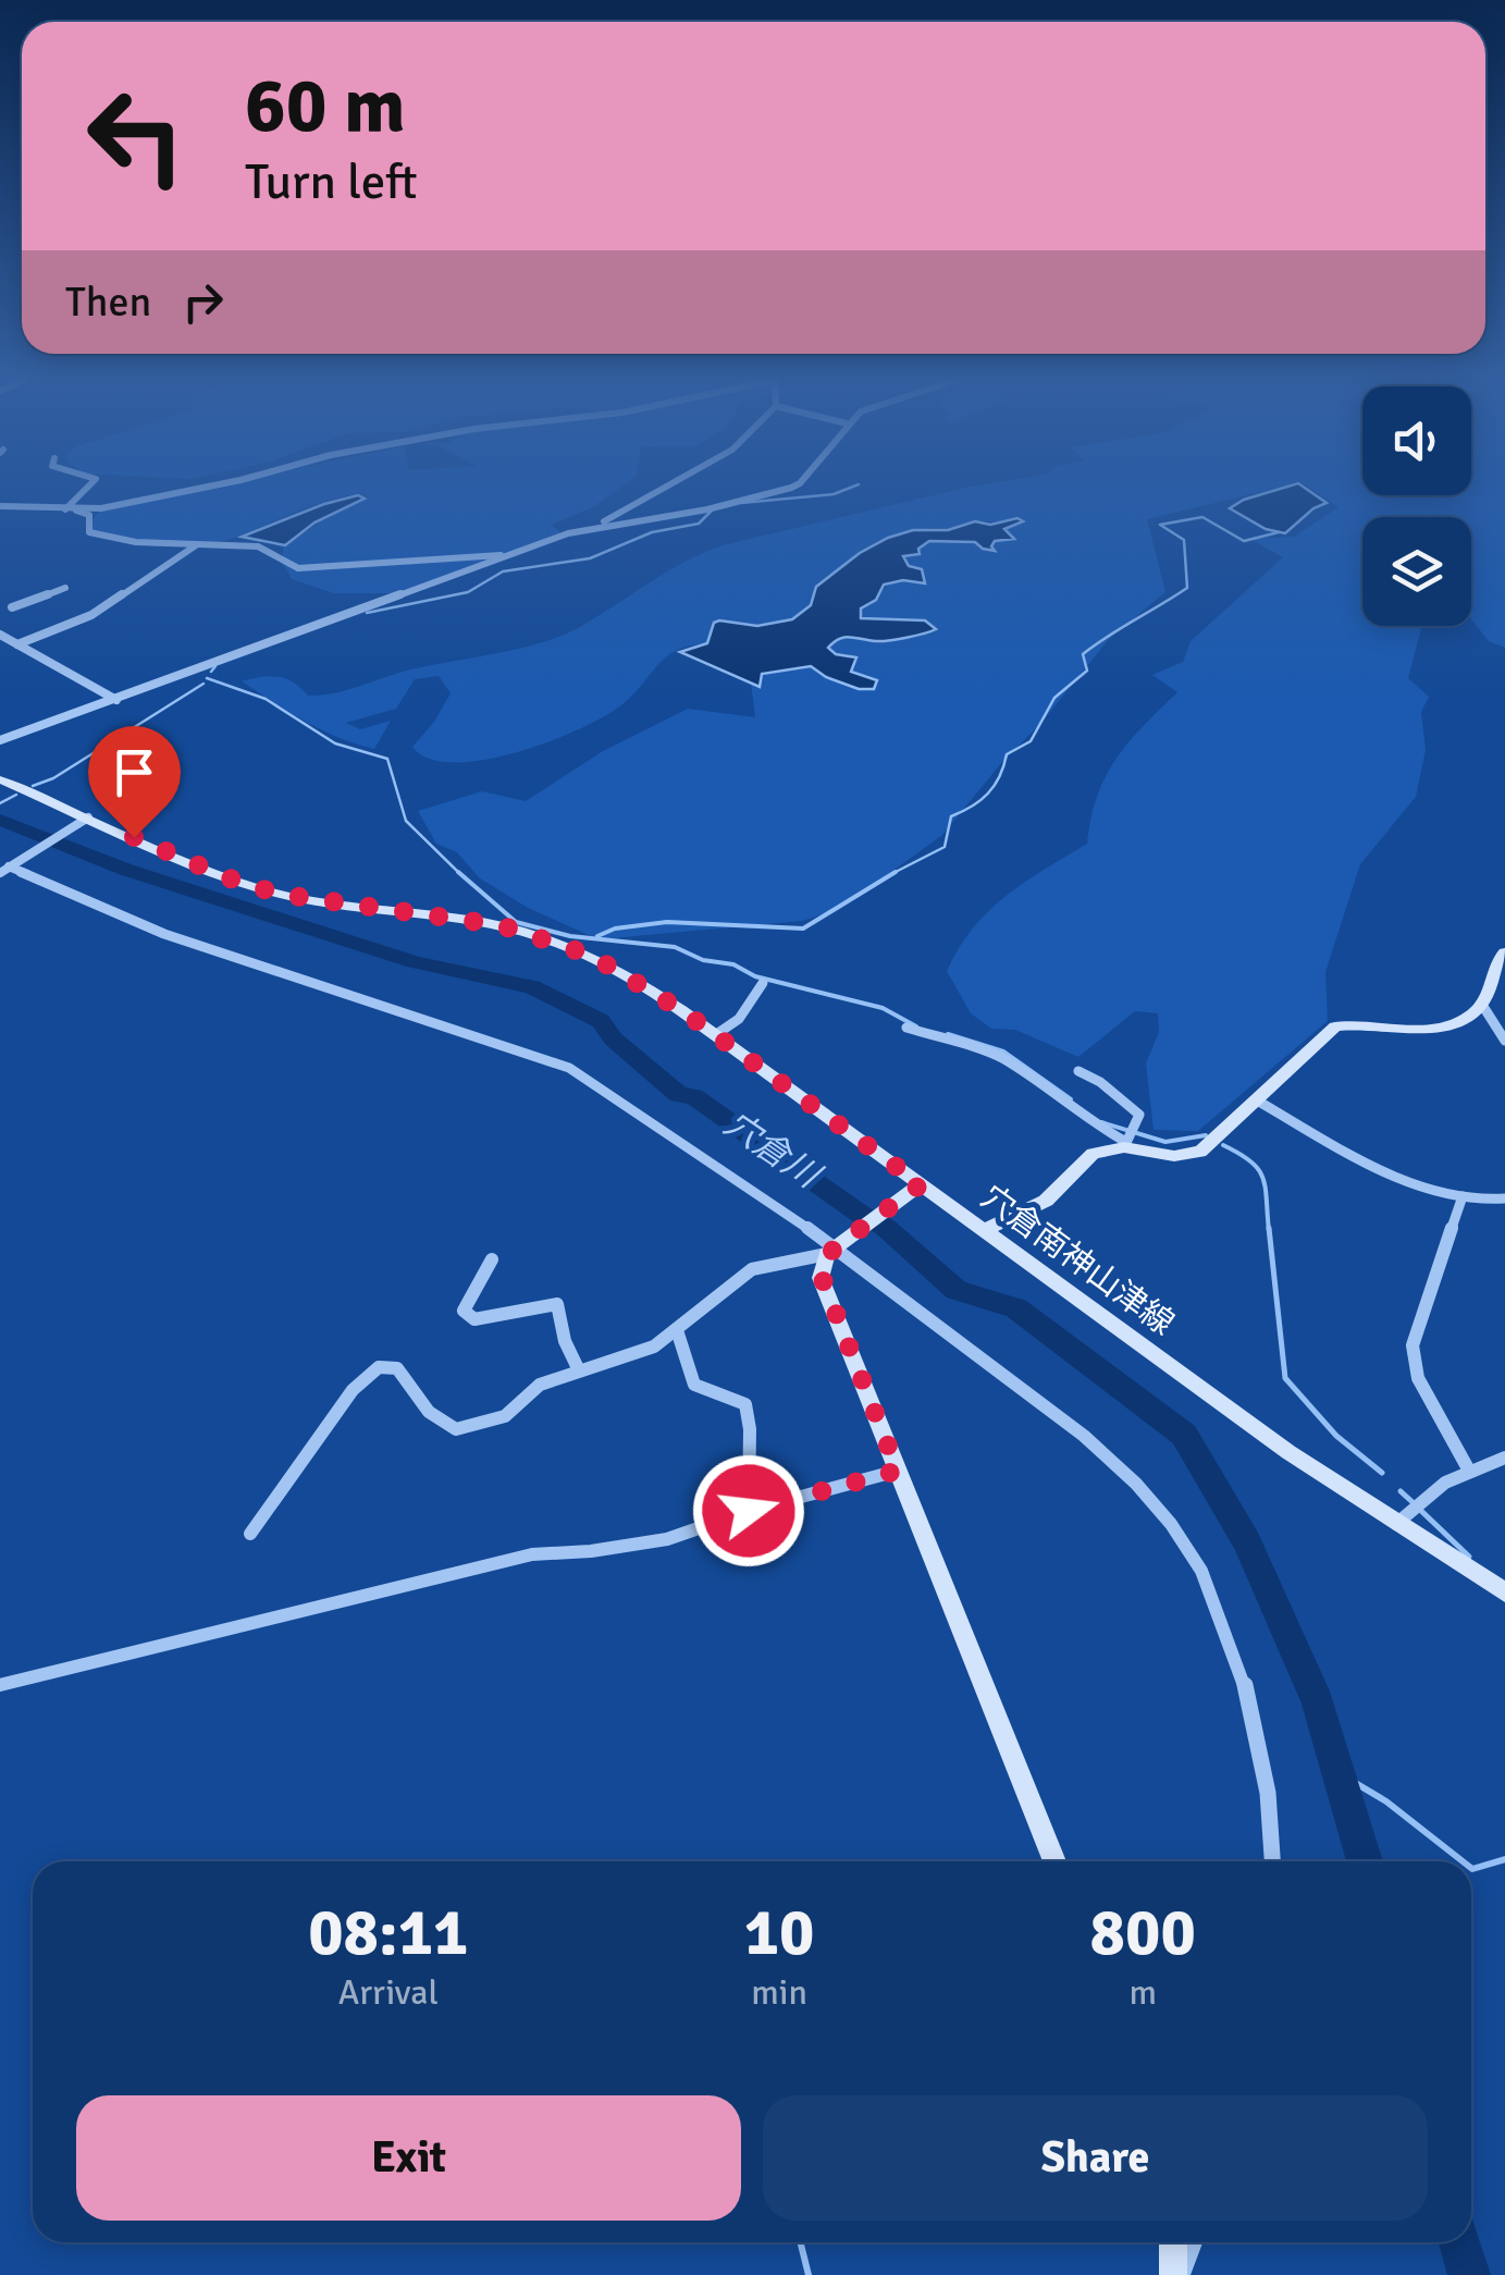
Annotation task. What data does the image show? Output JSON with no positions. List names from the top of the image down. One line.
{"streets":{"main road":["穴倉南神山津線"]},"water":["穴倉川"],"page":{"turn":["60 m","Turn left"],"then":"Then","eta":["08:11","Arrival","10","min","800","m"],"buttons":["Exit","Share"]}}
